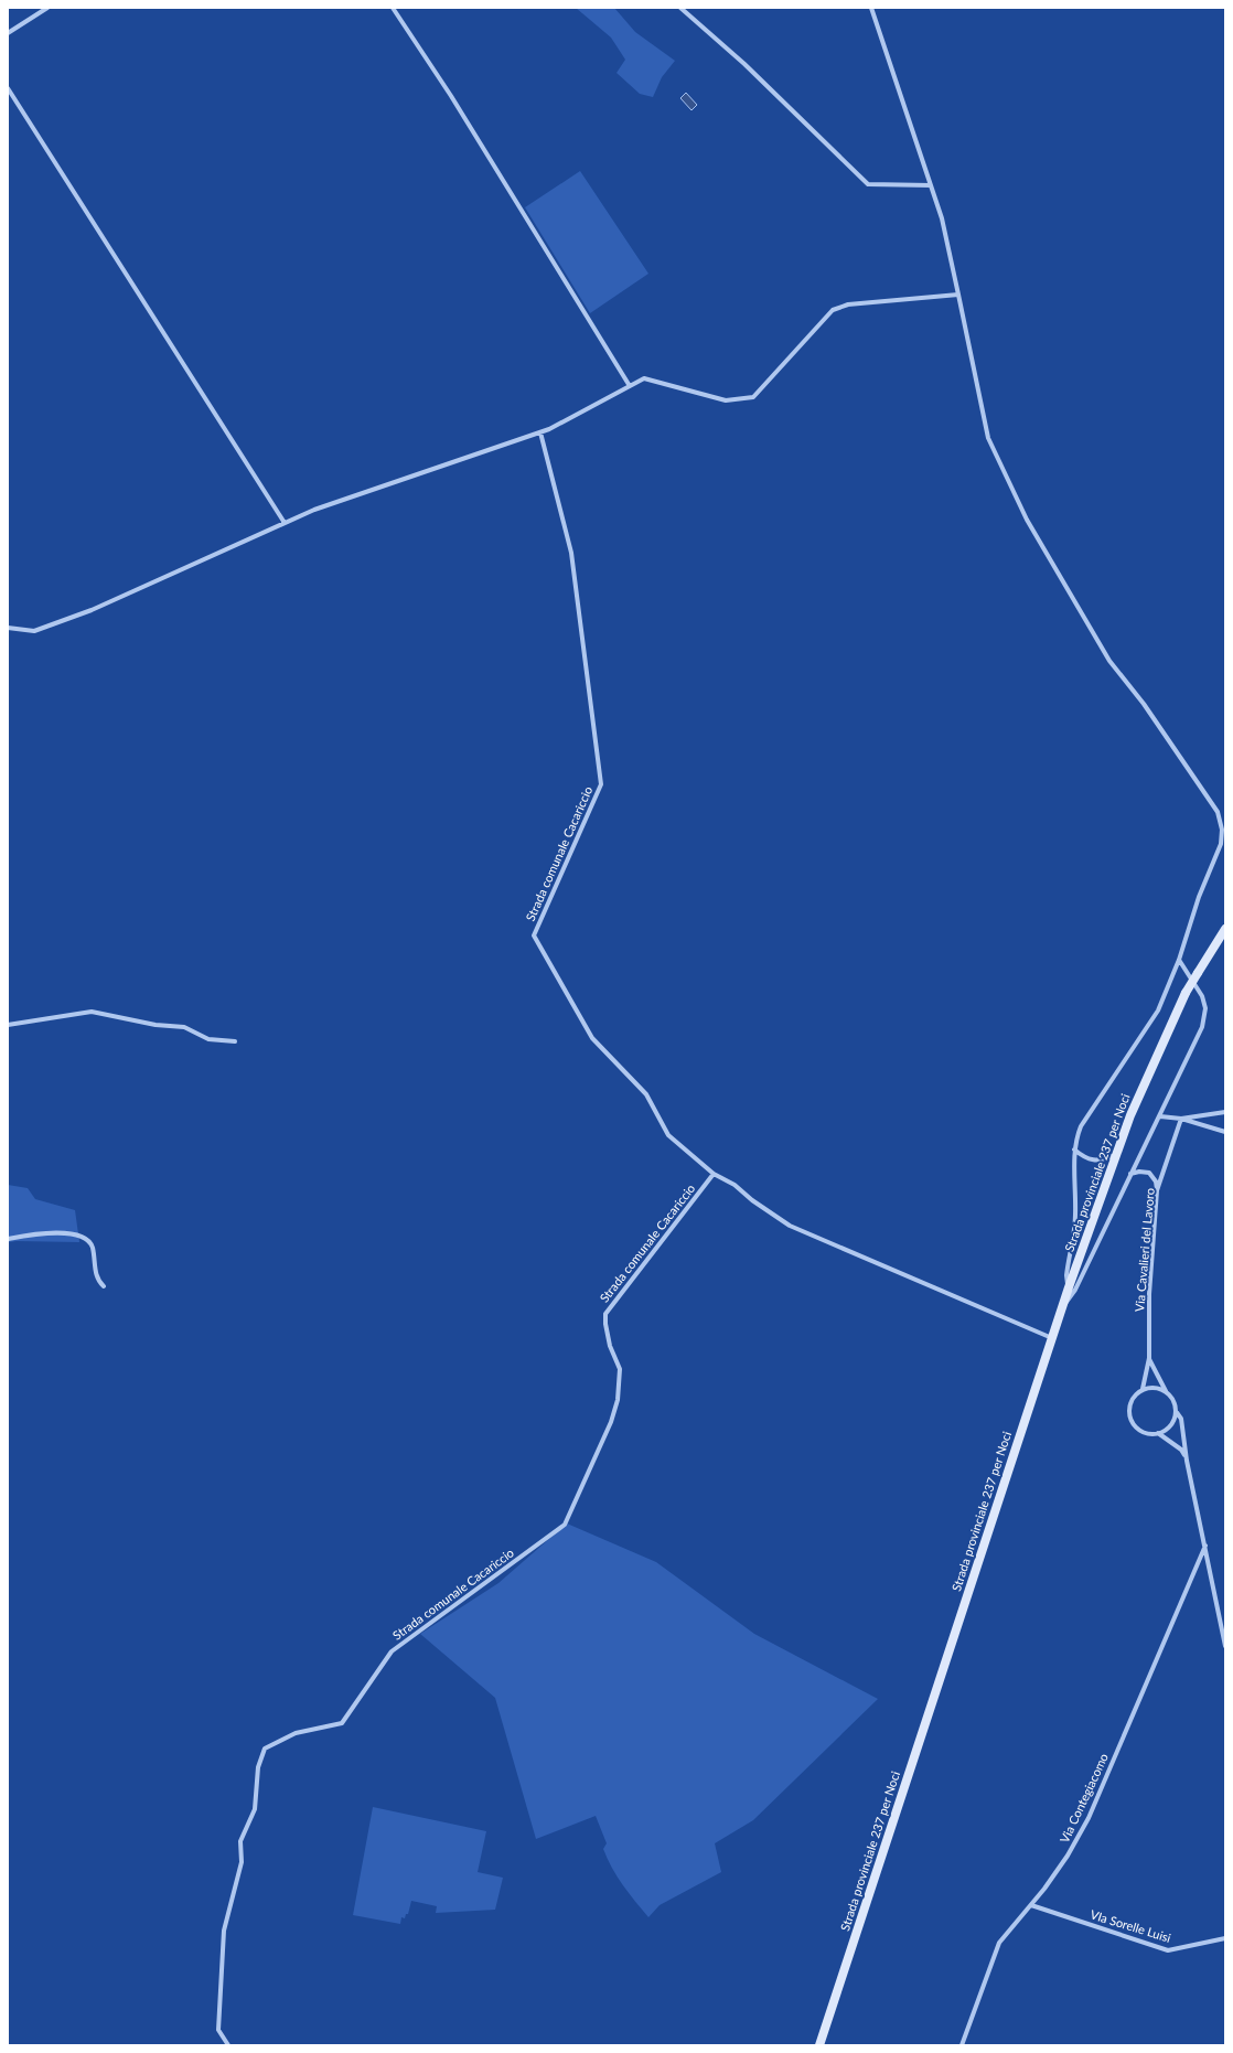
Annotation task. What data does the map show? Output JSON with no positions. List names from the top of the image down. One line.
{"streets":{"main road":["Strada provinciale 237 per Noci"],"street":["Strada comunale Cacariccio","Via Cavalieri del Lavoro","Via Contegiacomo","VIa Sorelle Luisi"]},"crossings":[["Strada comunale Cacariccio","Strada provinciale 237 per Noci"],["Via Contegiacomo","VIa Sorelle Luisi"]]}
